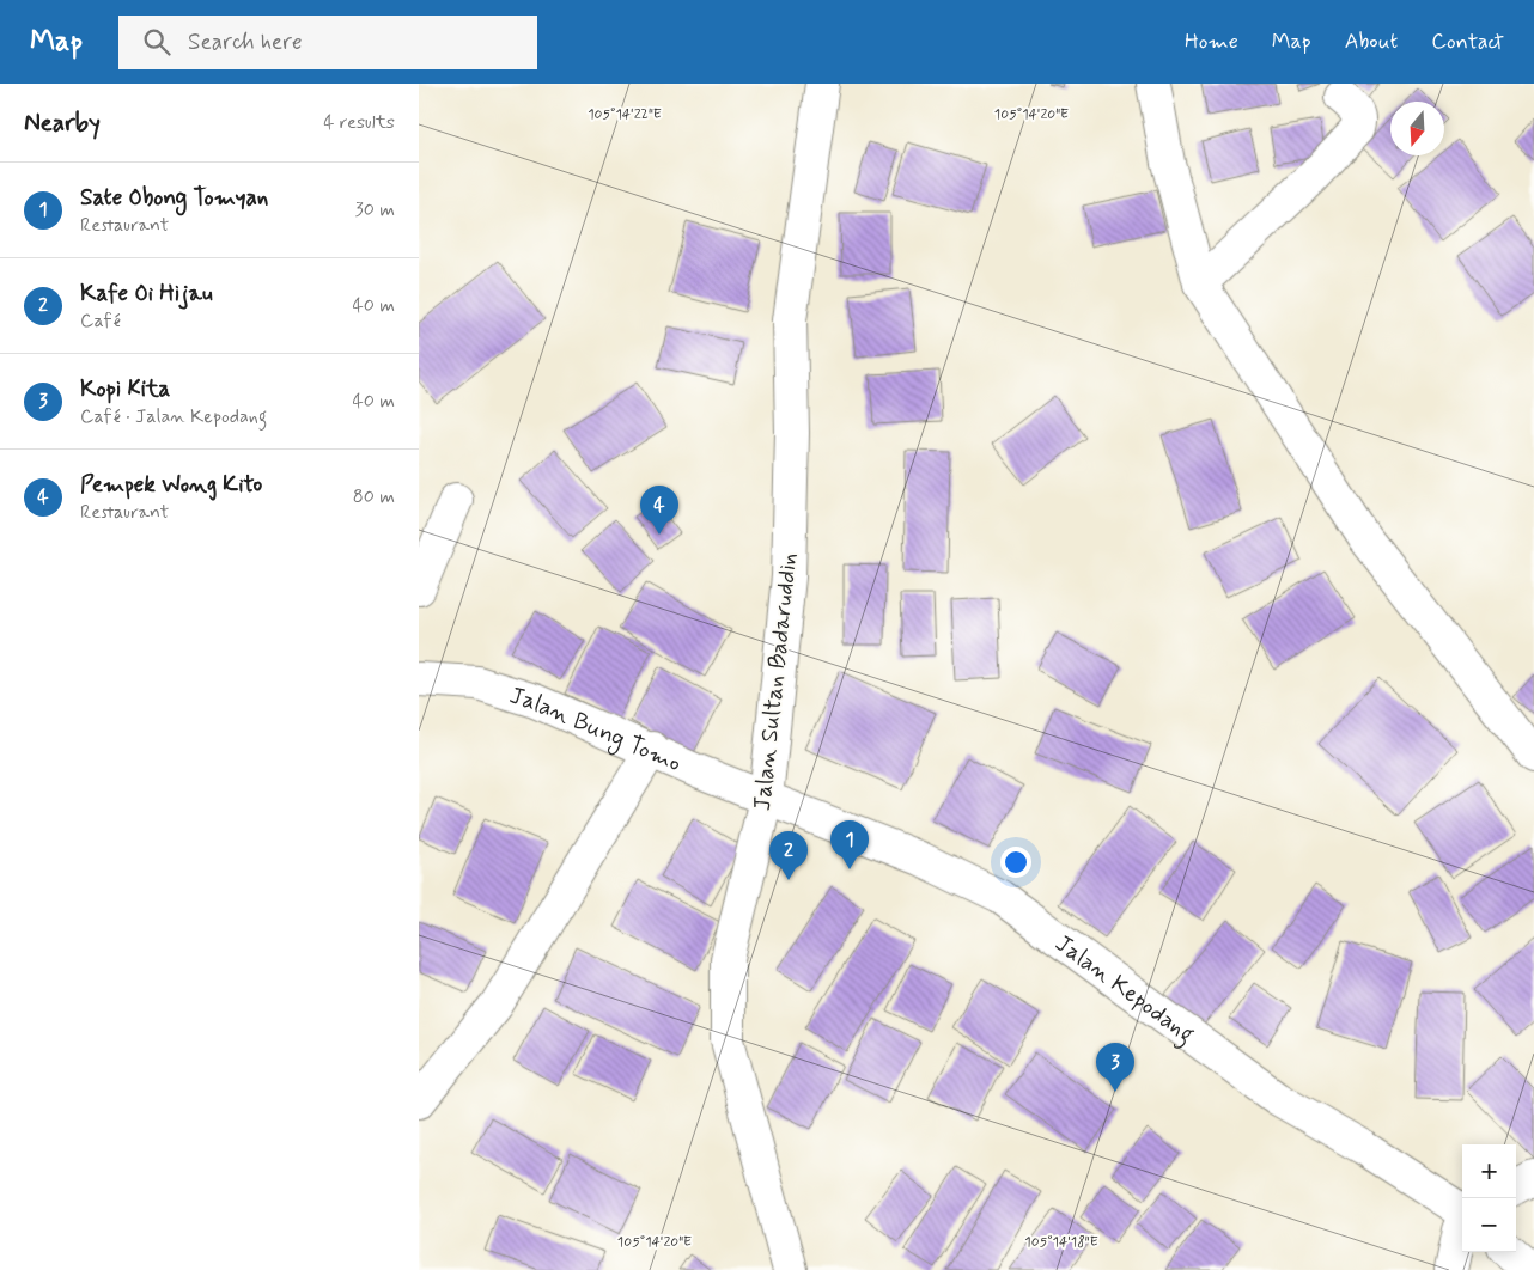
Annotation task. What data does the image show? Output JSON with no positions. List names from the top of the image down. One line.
{"streets":{"street":["Jalan Sultan Badaruddin","Jalan Bung Tomo","Jalan Kepodang"]},"crossings":[["Jalan Sultan Badaruddin","Jalan Bung Tomo"],["Jalan Sultan Badaruddin","Jalan Kepodang"],["Jalan Bung Tomo","Jalan Kepodang"]],"north":"bottom","page":{"header":"Map","search":"Search here","nav":["Home","Map","About","Contact"],"heading":["Nearby","4 results"],"list":[{"mark":"1","name":"Sate Obong Tomyan","note":"Restaurant","value":"30 m"},{"mark":"2","name":"Kafe Oi Hijau","note":"Café","value":"40 m"},{"mark":"3","name":"Kopi Kita","note":"Café · Jalan Kepodang","value":"40 m"},{"mark":"4","name":"Pempek Wong Kito","note":"Restaurant","value":"80 m"}],"pins":["4","1","2","3"],"map_buttons":["+","−"]},"coordinates":["105°14'22\"E","105°14'20\"E","105°14'18\"E"]}
